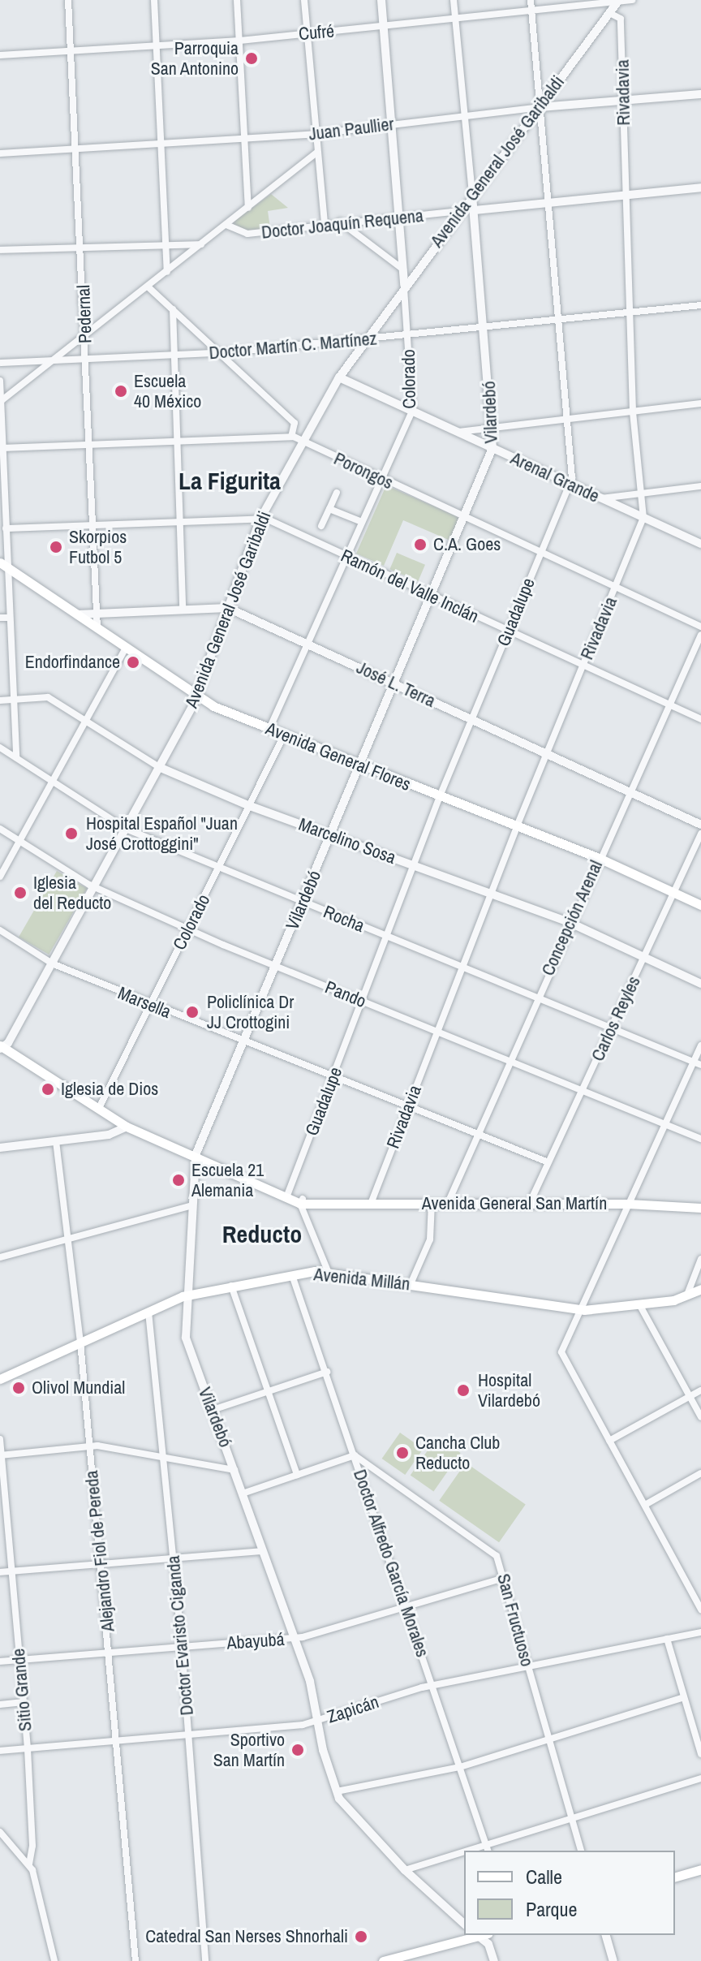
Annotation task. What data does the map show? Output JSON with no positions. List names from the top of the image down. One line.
{"streets":{"main road":["Avenida General Flores","Avenida General San Martín","Avenida Millán"],"street":["Cufré","Rivadavia","Juan Paullier","Avenida General José Garibaldi","Doctor Joaquín Requena","Pedernal","Doctor Martín C. Martínez","Colorado","Vilardebó","Porongos","Arenal Grande","Ramón del Valle Inclán","Guadalupe","José L. Terra","Marcelino Sosa","Concepción Arenal","Rocha","Pando","Marsella","Carlos Reyles","Alejandro Fiol de Pereda","Doctor Alfredo García Morales","San Fructuoso","Doctor Evaristo Ciganda","Abayubá","Sitio Grande","Zapicán"]},"crossings":[["Cufré","Rivadavia"],["Cufré","Avenida General José Garibaldi"],["Cufré","Pedernal"],["Cufré","Colorado"],["Cufré","Vilardebó"],["Cufré","Guadalupe"],["Rivadavia","Juan Paullier"],["Rivadavia","Doctor Martín C. Martínez"],["Rivadavia","Porongos"],["Rivadavia","Arenal Grande"],["Rivadavia","Ramón del Valle Inclán"],["Rivadavia","José L. Terra"],["Rivadavia","Avenida General Flores"],["Rivadavia","Marcelino Sosa"],["Rivadavia","Rocha"],["Rivadavia","Pando"],["Rivadavia","Marsella"],["Rivadavia","Avenida General San Martín"],["Juan Paullier","Avenida General José Garibaldi"],["Juan Paullier","Pedernal"],["Juan Paullier","Colorado"],["Juan Paullier","Vilardebó"],["Juan Paullier","Guadalupe"],["Avenida General José Garibaldi","Doctor Joaquín Requena"],["Avenida General José Garibaldi","Doctor Martín C. Martínez"],["Avenida General José Garibaldi","Colorado"],["Avenida General José Garibaldi","Vilardebó"],["Avenida General José Garibaldi","Porongos"],["Avenida General José Garibaldi","Arenal Grande"],["Avenida General José Garibaldi","Ramón del Valle Inclán"],["Avenida General José Garibaldi","Guadalupe"],["Avenida General José Garibaldi","José L. Terra"],["Avenida General José Garibaldi","Avenida General Flores"],["Avenida General José Garibaldi","Marcelino Sosa"],["Avenida General José Garibaldi","Rocha"],["Avenida General José Garibaldi","Pando"],["Avenida General José Garibaldi","Marsella"],["Avenida General José Garibaldi","Avenida General San Martín"],["Doctor Joaquín Requena","Colorado"],["Pedernal","Doctor Martín C. Martínez"],["Pedernal","Porongos"],["Pedernal","José L. Terra"],["Pedernal","Avenida General Flores"],["Doctor Martín C. Martínez","Colorado"],["Doctor Martín C. Martínez","Vilardebó"],["Doctor Martín C. Martínez","Guadalupe"],["Colorado","Porongos"],["Colorado","Arenal Grande"],["Colorado","Ramón del Valle Inclán"],["Colorado","José L. Terra"],["Colorado","Avenida General Flores"],["Colorado","Marcelino Sosa"],["Colorado","Rocha"],["Colorado","Pando"],["Colorado","Marsella"],["Colorado","Avenida General San Martín"],["Vilardebó","Porongos"],["Vilardebó","Arenal Grande"],["Vilardebó","Ramón del Valle Inclán"],["Vilardebó","José L. Terra"],["Vilardebó","Avenida General Flores"],["Vilardebó","Marcelino Sosa"],["Vilardebó","Rocha"],["Vilardebó","Pando"],["Vilardebó","Marsella"],["Vilardebó","Avenida General San Martín"],["Vilardebó","Avenida Millán"],["Vilardebó","Abayubá"],["Vilardebó","Zapicán"],["Porongos","Guadalupe"],["Arenal Grande","Guadalupe"],["Ramón del Valle Inclán","Guadalupe"],["Ramón del Valle Inclán","Concepción Arenal"],["Guadalupe","José L. Terra"],["Guadalupe","Avenida General Flores"],["Guadalupe","Marcelino Sosa"],["Guadalupe","Rocha"],["Guadalupe","Pando"],["Guadalupe","Marsella"],["Guadalupe","Avenida General San Martín"],["José L. Terra","Avenida General Flores"],["José L. Terra","Concepción Arenal"],["Avenida General Flores","Concepción Arenal"],["Avenida General Flores","Carlos Reyles"],["Marcelino Sosa","Concepción Arenal"],["Marcelino Sosa","Carlos Reyles"],["Concepción Arenal","Rocha"],["Concepción Arenal","Pando"],["Concepción Arenal","Marsella"],["Concepción Arenal","Avenida General San Martín"],["Rocha","Carlos Reyles"],["Pando","Carlos Reyles"],["Marsella","Carlos Reyles"],["Carlos Reyles","Avenida General San Martín"],["Avenida Millán","Alejandro Fiol de Pereda"],["Avenida Millán","Doctor Alfredo García Morales"],["Avenida Millán","Doctor Evaristo Ciganda"],["Alejandro Fiol de Pereda","Abayubá"],["Alejandro Fiol de Pereda","Zapicán"],["Doctor Alfredo García Morales","San Fructuoso"],["Doctor Alfredo García Morales","Abayubá"],["Doctor Alfredo García Morales","Zapicán"],["San Fructuoso","Abayubá"],["San Fructuoso","Zapicán"],["Doctor Evaristo Ciganda","Abayubá"],["Doctor Evaristo Ciganda","Zapicán"],["Abayubá","Sitio Grande"],["Sitio Grande","Zapicán"]],"districts":["La Figurita","Reducto"],"places":["Parroquia San Antonino","Escuela 40 México","C.A. Goes","Skorpios Futbol 5","Endorfindance","Hospital Español \"Juan José Crottoggini\"","Iglesia del Reducto","Policlínica Dr JJ Crottogini","Iglesia de Dios","Escuela 21 Alemania","Olivol Mundial","Hospital Vilardebó","Cancha Club Reducto","Sportivo San Martín","Catedral San Nerses Shnorhali"],"legend":["Calle","Parque"]}
